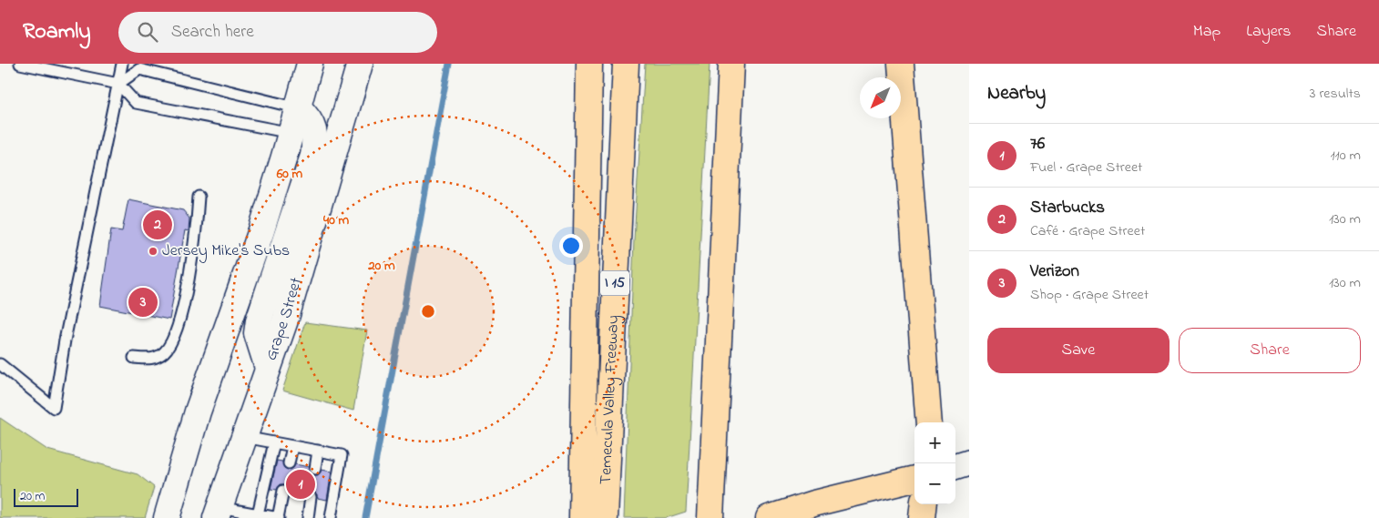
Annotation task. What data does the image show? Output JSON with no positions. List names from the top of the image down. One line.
{"streets":{"main road":["I 15","Grape Street","Temecula Valley Freeway"]},"places":["Jersey Mike's Subs"],"scale_bar":"20 m","north":"bottom left","page":{"header":"Roamly","search":"Search here","nav":["Map","Layers","Share"],"heading":["Nearby","3 results"],"list":[{"mark":"1","name":"76","note":"Fuel · Grape Street","value":"110 m"},{"mark":"2","name":"Starbucks","note":"Café · Grape Street","value":"130 m"},{"mark":"3","name":"Verizon","note":"Shop · Grape Street","value":"130 m"}],"pins":["2","3","1"],"buttons":["Save","Share"],"map_buttons":["+","−"],"scale":"20 m"},"rings":["60 m","40 m","20 m"]}
